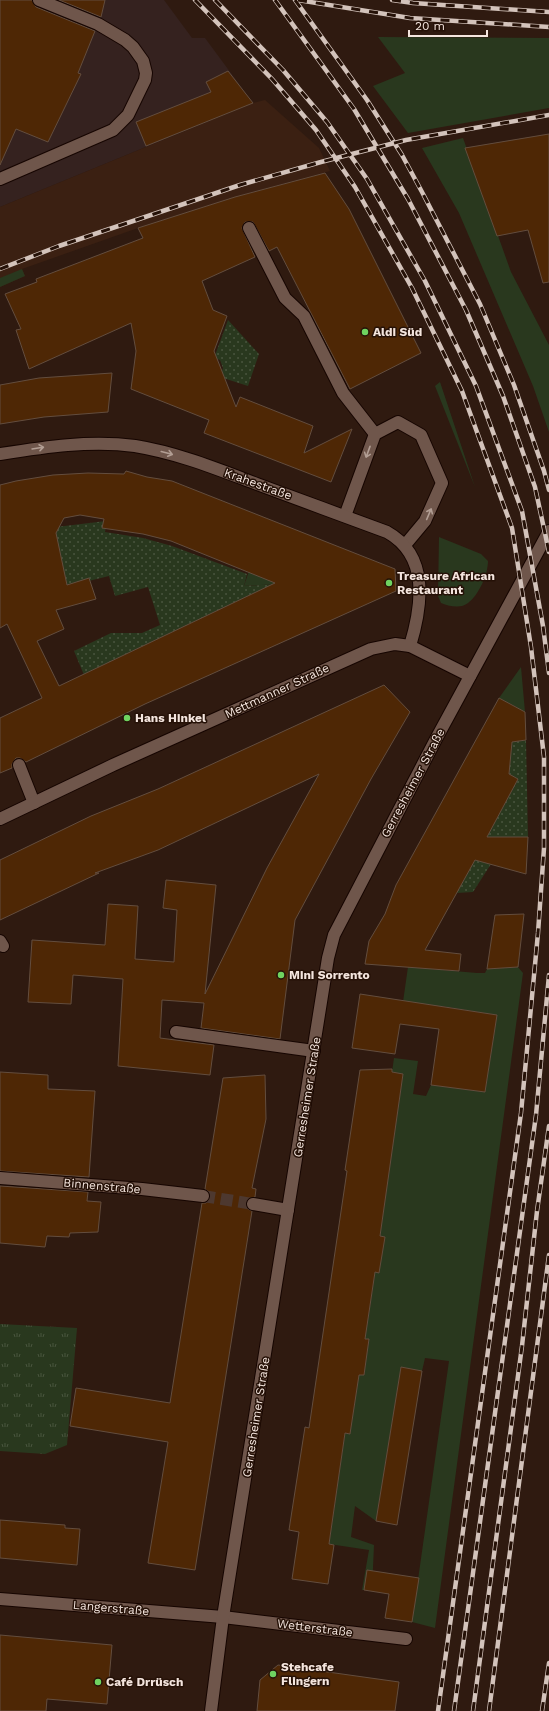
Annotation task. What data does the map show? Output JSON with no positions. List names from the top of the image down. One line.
{"streets":{"street":["Krahestraße","Mettmanner Straße","Gerresheimer Straße","Binnenstraße","Langerstraße","Wetterstraße"]},"crossings":[["Krahestraße","Mettmanner Straße"],["Mettmanner Straße","Gerresheimer Straße"],["Gerresheimer Straße","Langerstraße"],["Gerresheimer Straße","Wetterstraße"],["Langerstraße","Wetterstraße"]],"one_way":["Krahestraße"],"places":["Aldi Süd","Treasure African Restaurant","Hans Hinkel","Mini Sorrento","Stehcafe Flingern","Café Drrüsch"],"scale_bar":"20 m"}
